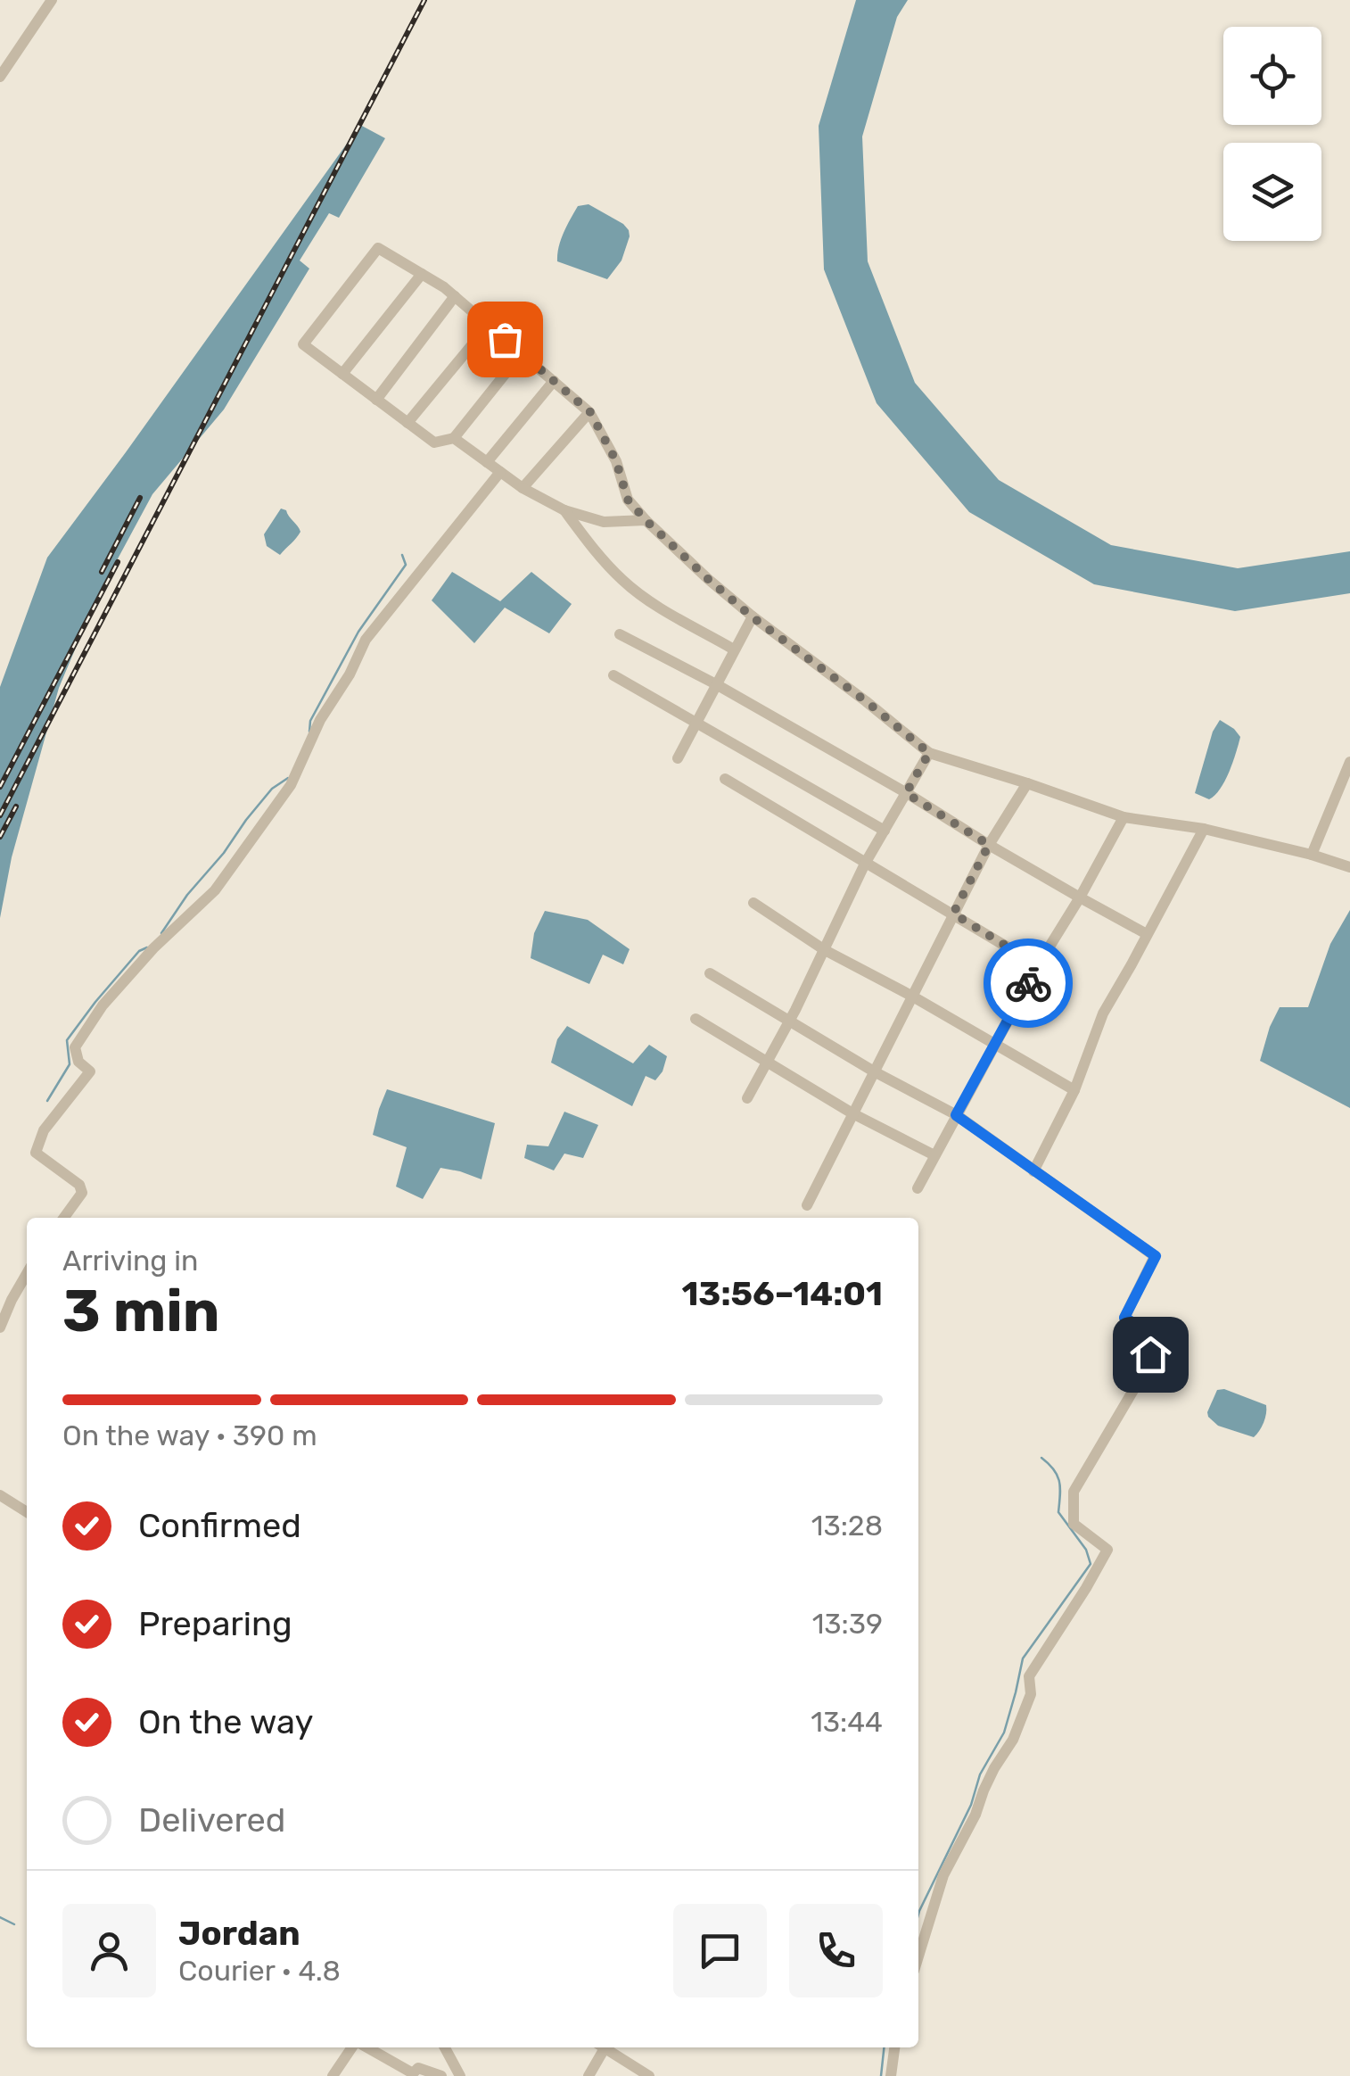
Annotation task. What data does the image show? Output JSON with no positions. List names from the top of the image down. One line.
{"page":{"heading":["3 min","Arriving in","13:56–14:01"],"panel":["Jordan","Courier · 4.8"],"bar":"On the way · 390 m","list":[["Confirmed","13:28"],["Preparing","13:39"],["On the way","13:44"],"Delivered"]}}
